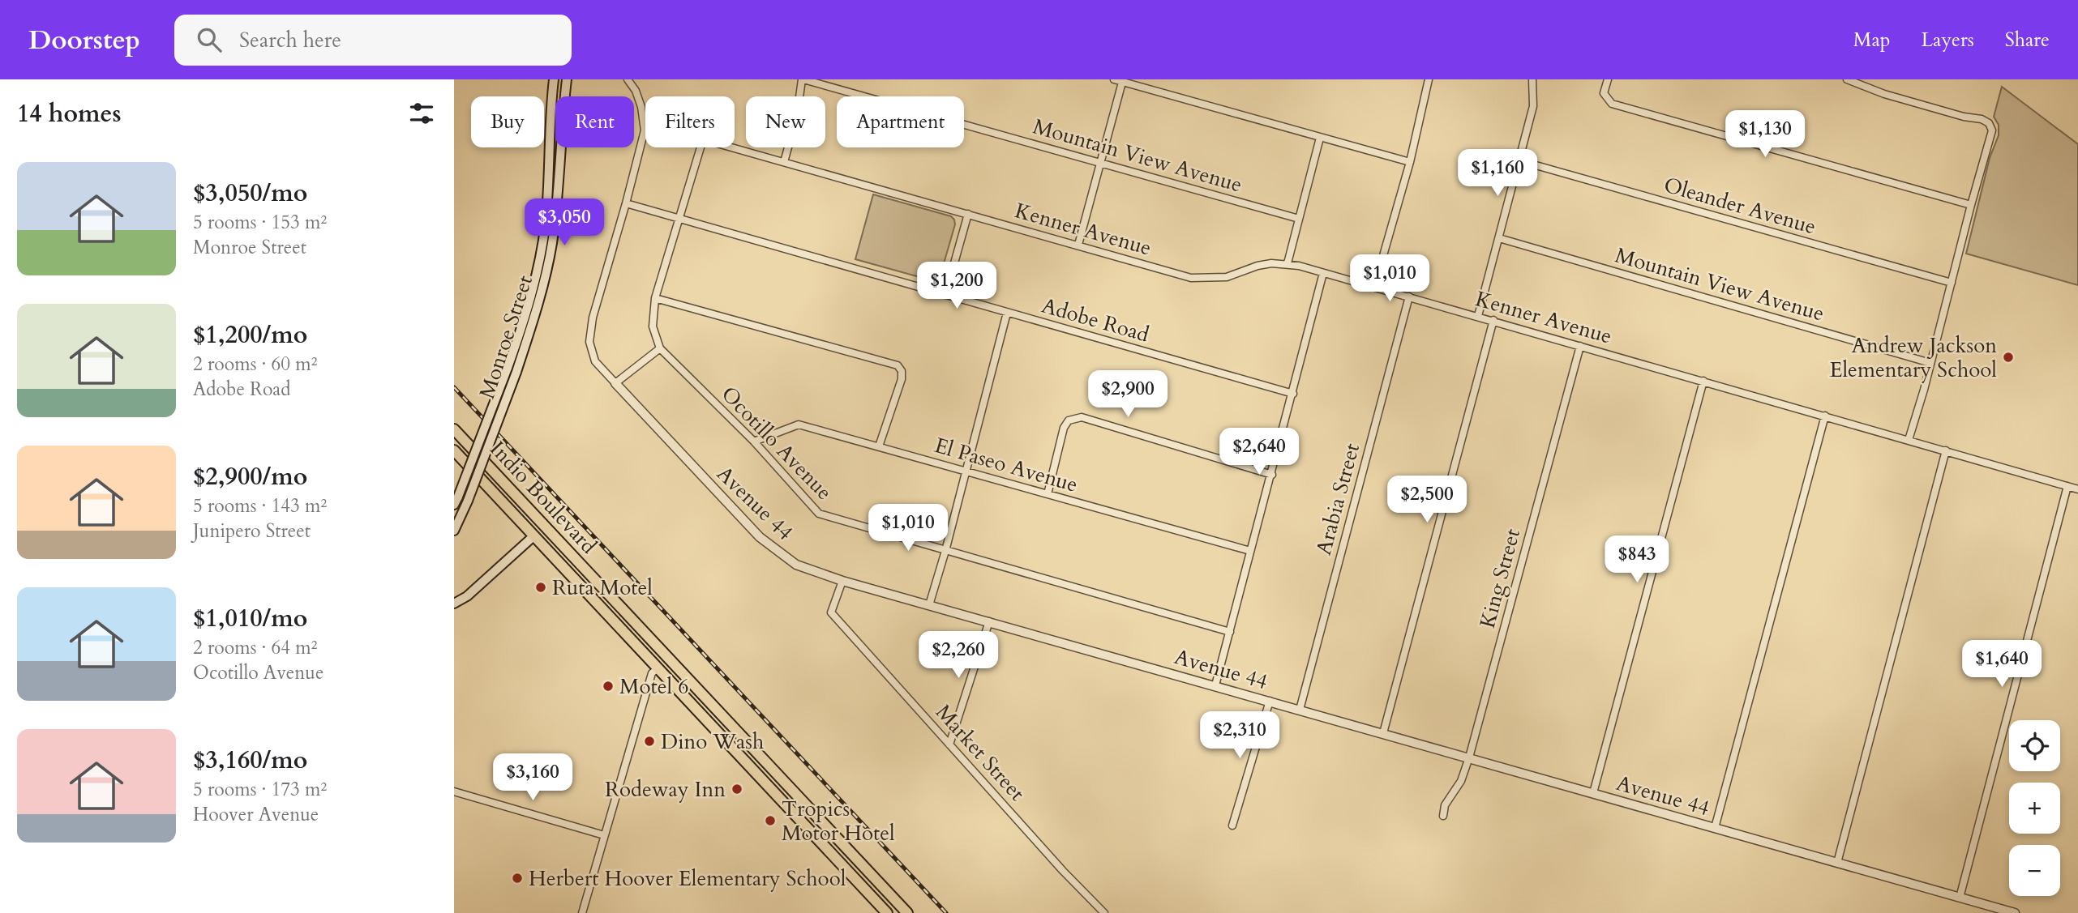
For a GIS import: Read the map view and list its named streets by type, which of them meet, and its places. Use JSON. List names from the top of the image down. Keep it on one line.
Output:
{"streets":{"main road":["Monroe Street","Indio Boulevard"],"street":["Mountain View Avenue","Oleander Avenue","Kenner Avenue","Adobe Road","Ocotillo Avenue","El Paseo Avenue","Arabia Street","Avenue 44","King Street","Market Street"]},"crossings":[["Kenner Avenue","Adobe Road"],["Kenner Avenue","Arabia Street"],["Kenner Avenue","King Street"],["Ocotillo Avenue","El Paseo Avenue"],["Arabia Street","Avenue 44"],["Avenue 44","King Street"],["Avenue 44","Market Street"]],"places":["Andrew Jackson Elementary School","Ruta Motel","Motel 6","Dino Wash","Rodeway Inn","Tropics Motor Hotel","Herbert Hoover Elementary School"],"page":{"header":"Doorstep","search":"Search here","nav":["Map","Layers","Share"],"heading":"14 homes","chip":["Buy","Rent","Filters","New","Apartment"],"price":["$1,130","$1,160","$3,050","$1,010","$1,200","$2,900","$2,640","$2,500","$1,010","$843","$2,260","$1,640","$2,310","$3,160"],"list":[{"name":"$3,050/mo","note":"5 rooms · 153 m² · Monroe Street"},{"name":"$1,200/mo","note":"2 rooms · 60 m² · Adobe Road"},{"name":"$2,900/mo","note":"5 rooms · 143 m² · Junipero Street"},{"name":"$1,010/mo","note":"2 rooms · 64 m² · Ocotillo Avenue"},{"name":"$3,160/mo","note":"5 rooms · 173 m² · Hoover Avenue"}],"map_buttons":["+","−"]}}
